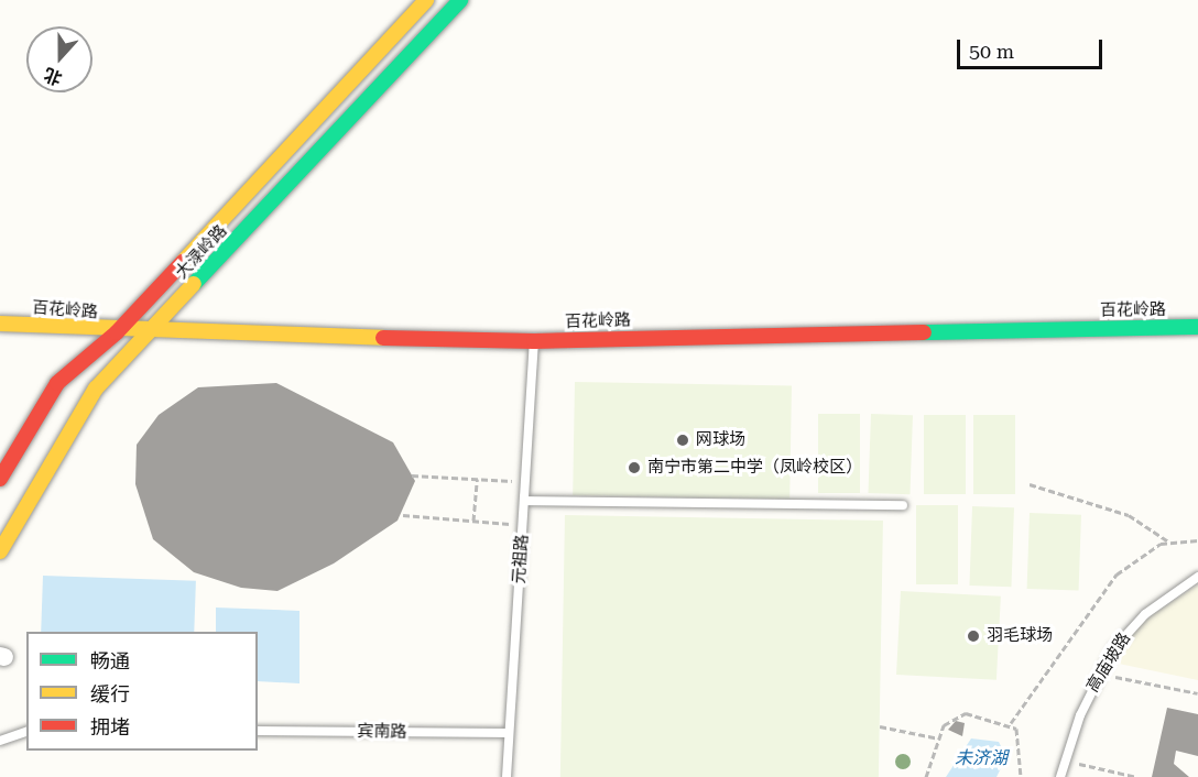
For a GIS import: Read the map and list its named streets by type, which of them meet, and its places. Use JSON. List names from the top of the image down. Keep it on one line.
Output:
{"streets":{"street":["大渌岭路","百花岭路"],"lane":["元祖路","高庙坡路","宾南路"]},"crossings":[["大渌岭路","百花岭路"],["百花岭路","元祖路"],["元祖路","宾南路"]],"water":["未济湖"],"places":["网球场","南宁市第二中学（凤岭校区）","羽毛球场"],"legend":["畅通","缓行","拥堵"],"scale_bar":"50 m","north":"bottom"}
